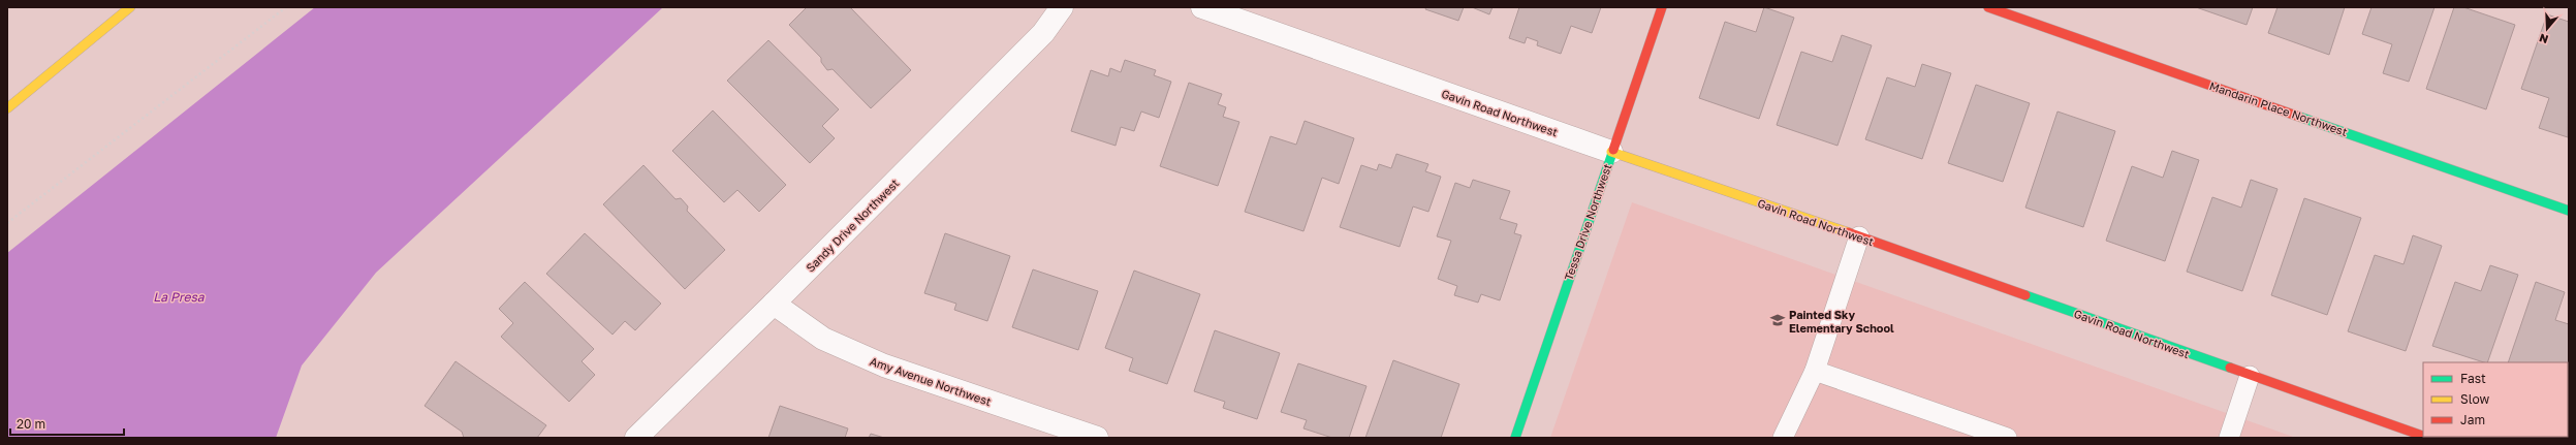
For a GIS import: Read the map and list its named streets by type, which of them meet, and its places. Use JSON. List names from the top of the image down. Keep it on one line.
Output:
{"streets":{"main road":["Mandarin Place Northwest","Gavin Road Northwest","Tessa Drive Northwest"],"street":["Sandy Drive Northwest","Amy Avenue Northwest"]},"crossings":[["Gavin Road Northwest","Tessa Drive Northwest"],["Sandy Drive Northwest","Amy Avenue Northwest"]],"water":["La Presa"],"places":{"school or university":["Painted Sky Elementary School"]},"legend":["Fast","Slow","Jam"],"scale_bar":"20 m","north":"bottom"}
